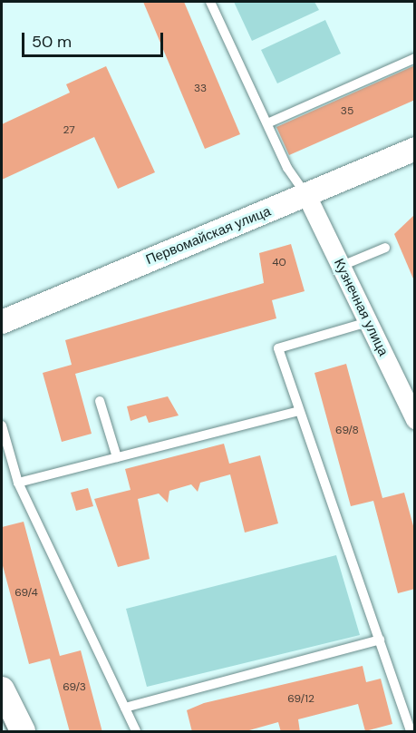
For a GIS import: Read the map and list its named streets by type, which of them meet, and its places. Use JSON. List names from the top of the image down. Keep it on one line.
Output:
{"streets":{"street":["Первомайская улица","Кузнечная улица"]},"crossings":[["Первомайская улица","Кузнечная улица"]],"house_numbers":["33","35","27","40","69/8","69/4","69/3","69/12"],"scale_bar":"50 m"}
